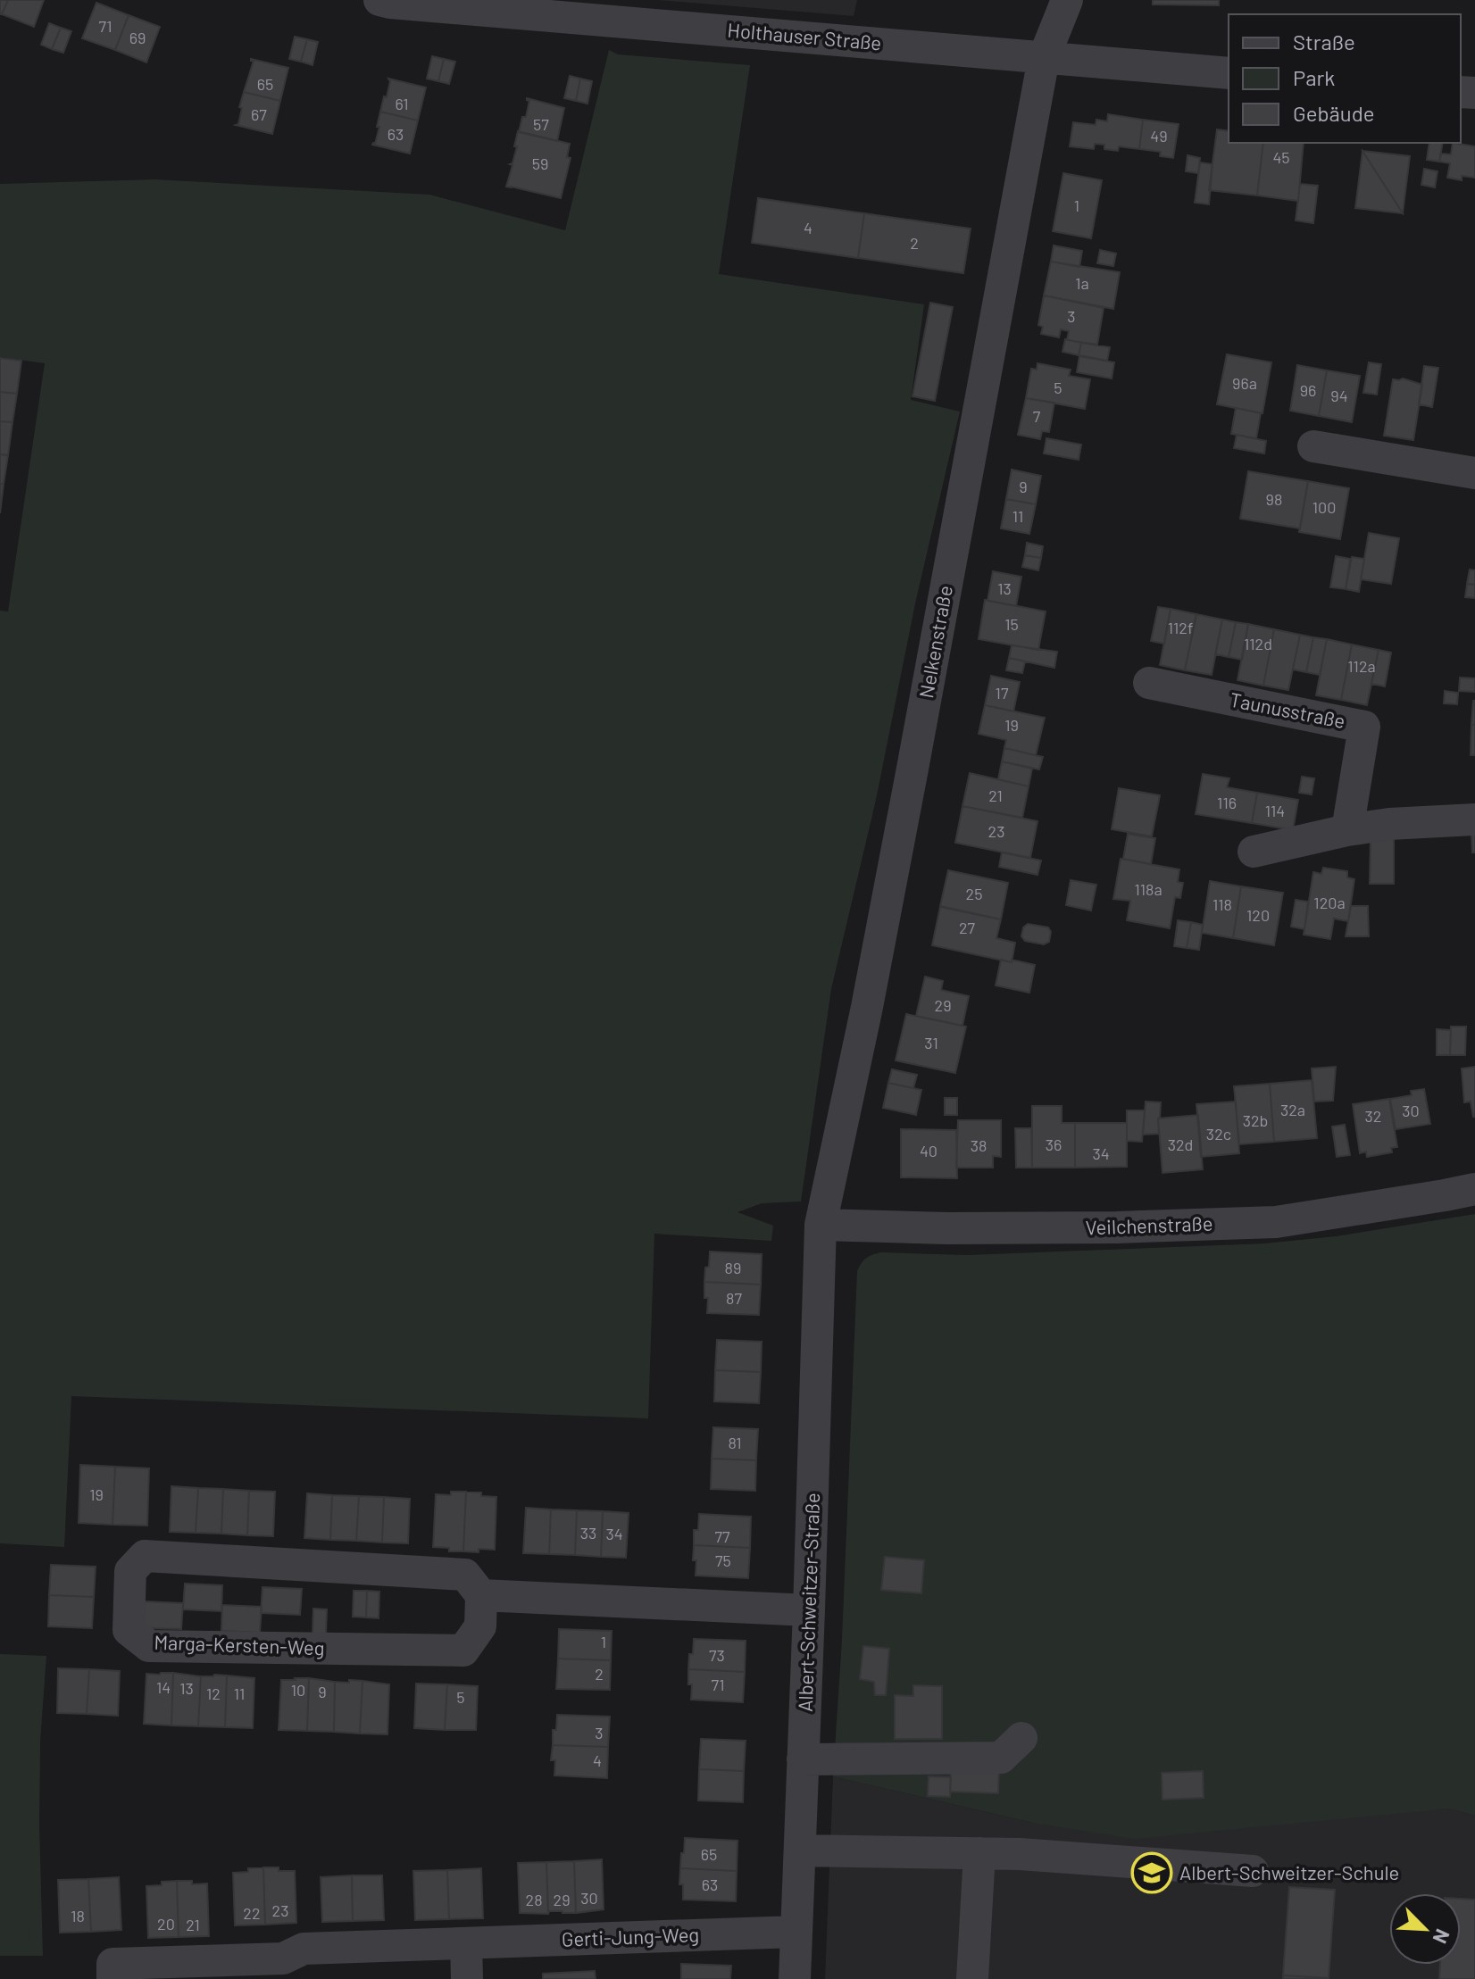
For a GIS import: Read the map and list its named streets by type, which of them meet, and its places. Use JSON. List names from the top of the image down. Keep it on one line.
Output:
{"streets":{"street":["Holthauser Straße","Nelkenstraße","Taunusstraße","Veilchenstraße","Albert-Schweitzer-Straße","Marga-Kersten-Weg","Gerti-Jung-Weg"]},"crossings":[["Holthauser Straße","Nelkenstraße"],["Nelkenstraße","Veilchenstraße"],["Nelkenstraße","Albert-Schweitzer-Straße"],["Veilchenstraße","Albert-Schweitzer-Straße"],["Albert-Schweitzer-Straße","Gerti-Jung-Weg"]],"places":{"school or university":["Albert-Schweitzer-Schule"]},"house_numbers":["71","69","65","61","67","57","63","49","45","59","1","4","2","1a","3","96a","5","96","94","7","9","98","100","11","13","15","112f","112d","112a","17","19","21","116","114","23","118a","25","120a","118","120","27","29","31","32a","30","32","32b","32c","36","32d","38","40","34","89","87","81","19","33","34","77","75","1","73","2","71","14","13","10","9","12","11","5","3","4","65","63","30","28","29","23","22","18","20","21"],"legend":["Straße","Park","Gebäude"],"north":"bottom right"}
